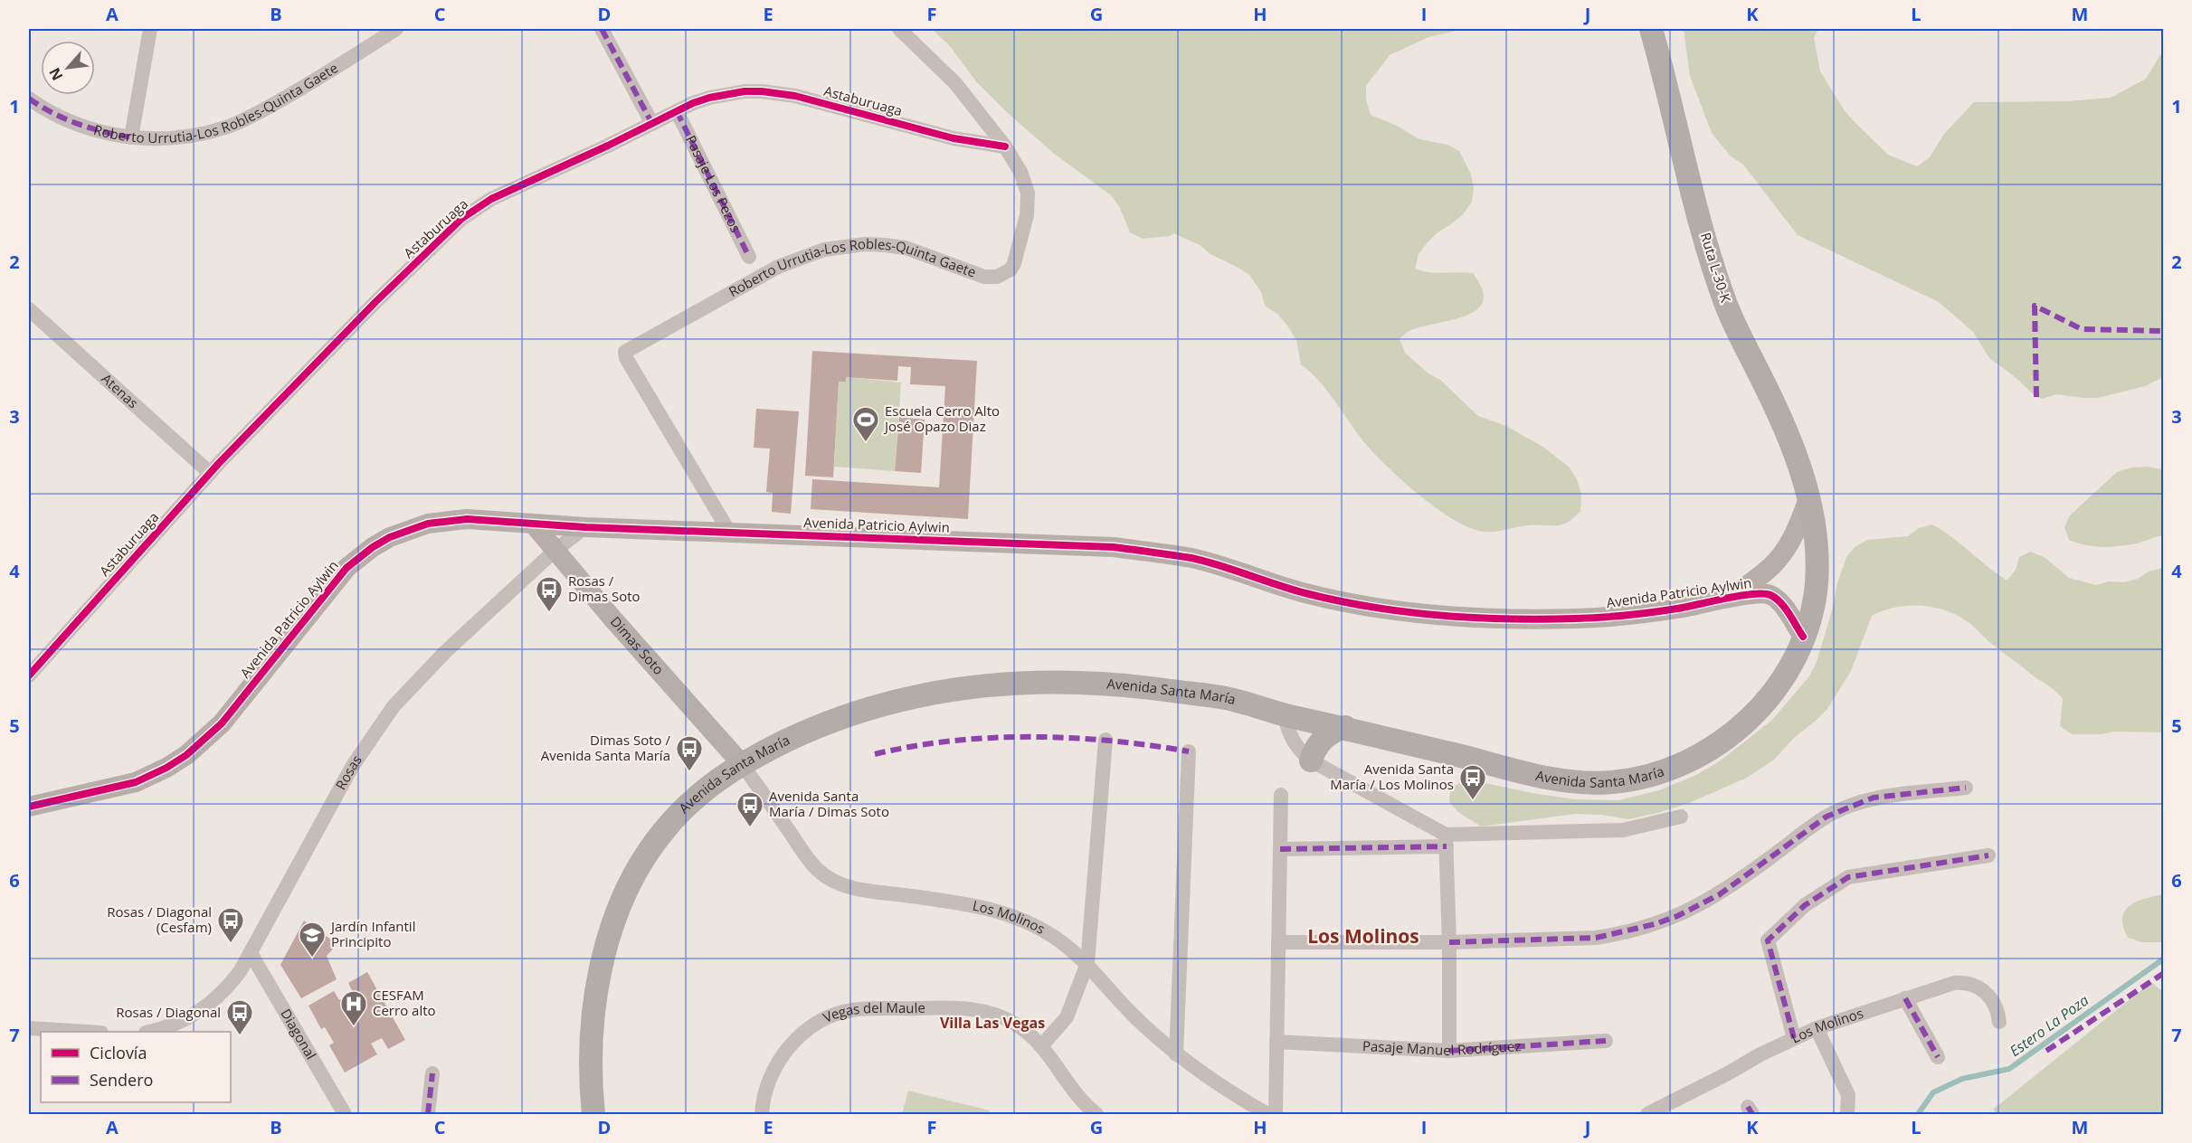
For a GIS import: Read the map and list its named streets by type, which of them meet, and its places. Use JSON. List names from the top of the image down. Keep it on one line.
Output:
{"streets":{"main road":["Ruta L-30-K","Avenida Santa María"],"street":["Roberto Urrutia-Los Robles-Quinta Gaete","Astaburuaga","Pasaje Los Pezos","Atenas","Avenida Patricio Aylwin","Dimas Soto","Rosas","Los Molinos","Vegas del Maule","Diagonal","Pasaje Manuel Rodríguez"]},"crossings":[["Roberto Urrutia-Los Robles-Quinta Gaete","Astaburuaga"],["Roberto Urrutia-Los Robles-Quinta Gaete","Avenida Patricio Aylwin"],["Astaburuaga","Pasaje Los Pezos"],["Astaburuaga","Atenas"],["Ruta L-30-K","Avenida Patricio Aylwin"],["Ruta L-30-K","Avenida Santa María"],["Avenida Patricio Aylwin","Dimas Soto"],["Avenida Patricio Aylwin","Avenida Santa María"],["Avenida Patricio Aylwin","Rosas"],["Dimas Soto","Avenida Santa María"],["Dimas Soto","Rosas"],["Dimas Soto","Los Molinos"],["Avenida Santa María","Los Molinos"],["Rosas","Diagonal"]],"districts":["Los Molinos","Villa Las Vegas"],"water":["Estero La Poza"],"places":{"sports":["Escuela Cerro Alto José Opazo Diaz"],"bus stop":["Rosas / Dimas Soto","Dimas Soto / Avenida Santa María","Avenida Santa María / Los Molinos","Avenida Santa María / Dimas Soto","Rosas / Diagonal (Cesfam)","Rosas / Diagonal"],"school or university":["Jardín Infantil Principito"],"hospital":["CESFAM Cerro alto"]},"legend":["Ciclovía","Sendero"],"north":"bottom left","grid":{"columns":["A","B","C","D","E","F","G","H","I","J","K","L","M"],"rows":["1","2","3","4","5","6","7"]}}
